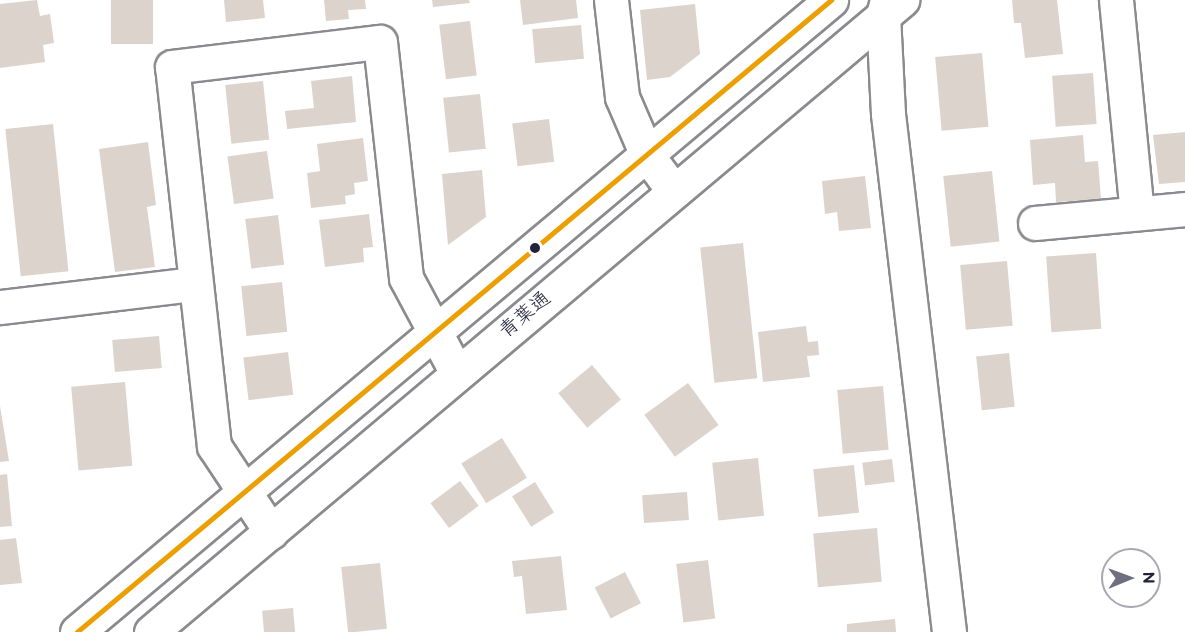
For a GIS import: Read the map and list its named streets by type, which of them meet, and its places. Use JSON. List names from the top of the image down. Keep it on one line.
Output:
{"streets":{"street":["青葉通"]},"north":"right"}
